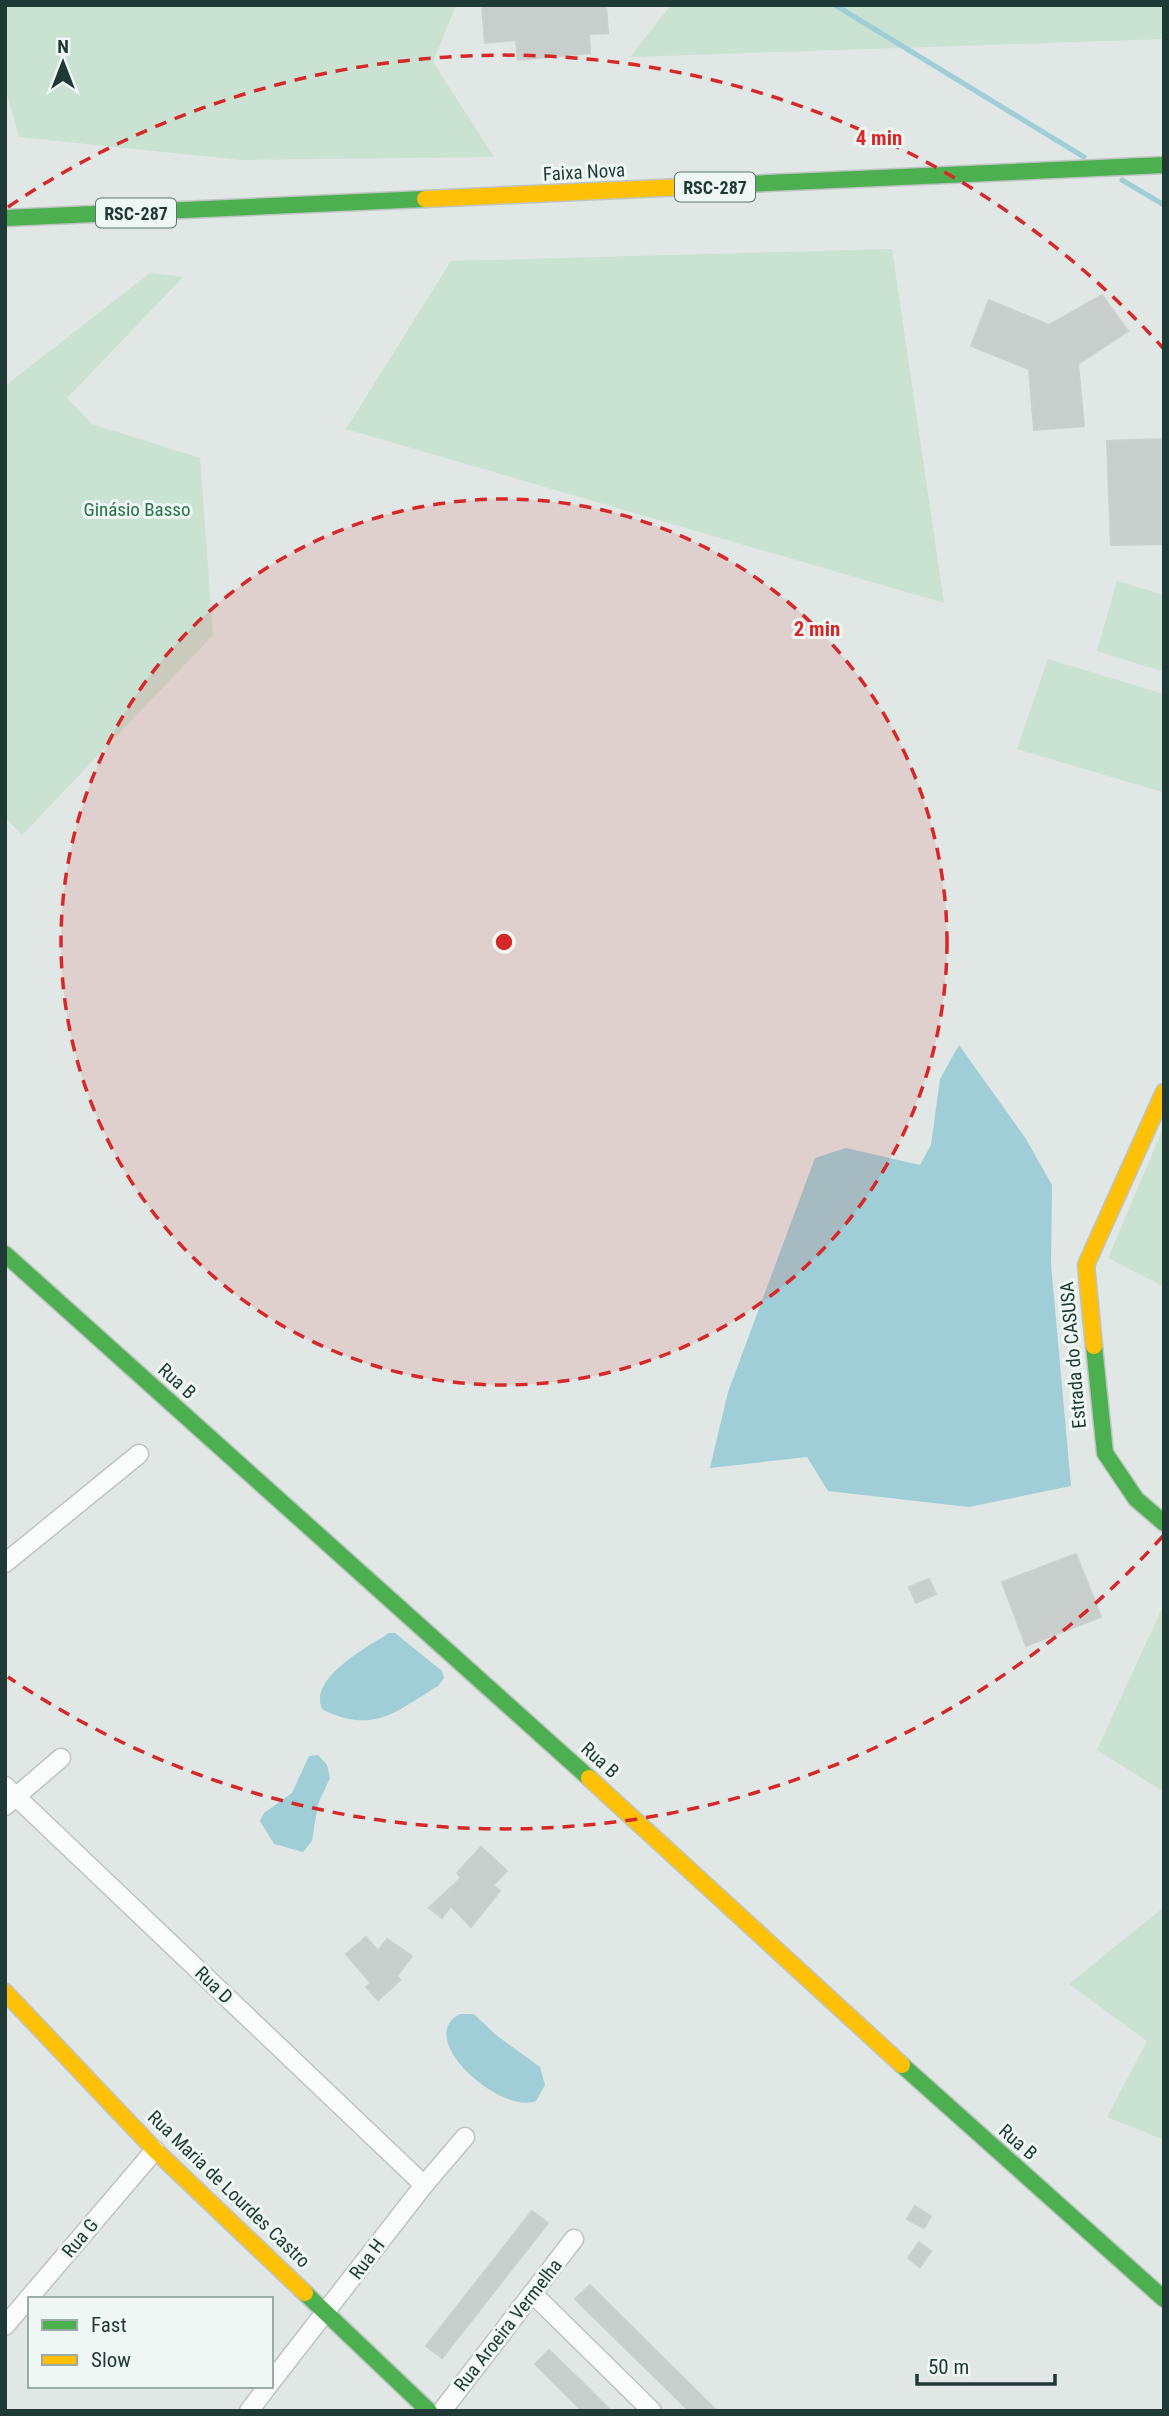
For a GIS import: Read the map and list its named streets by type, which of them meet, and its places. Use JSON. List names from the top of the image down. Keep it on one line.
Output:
{"streets":{"main road":["Faixa Nova","RSC-287","Estrada do CASUSA","Rua B","Rua Maria de Lourdes Castro"],"street":["Rua D","Rua G","Rua H","Rua Aroeira Vermelha"]},"crossings":[["Rua D","Rua H"],["Rua Maria de Lourdes Castro","Rua G"],["Rua Maria de Lourdes Castro","Rua H"]],"parks":["Ginásio Basso"],"legend":["Fast","Slow"],"scale_bar":"50 m","north":"top","rings":["4 min","2 min"]}
